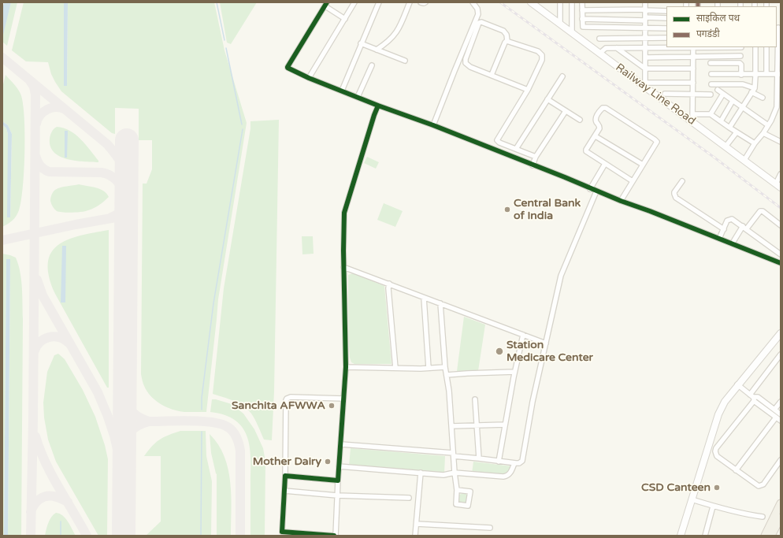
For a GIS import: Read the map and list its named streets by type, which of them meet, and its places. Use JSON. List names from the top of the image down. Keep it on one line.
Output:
{"streets":{"street":["Railway Line Road"]},"places":["Central Bank of India","Station Medicare Center","Sanchita AFWWA","Mother Dairy","CSD Canteen"],"legend":["साइकिल पथ","पगडंडी"]}
